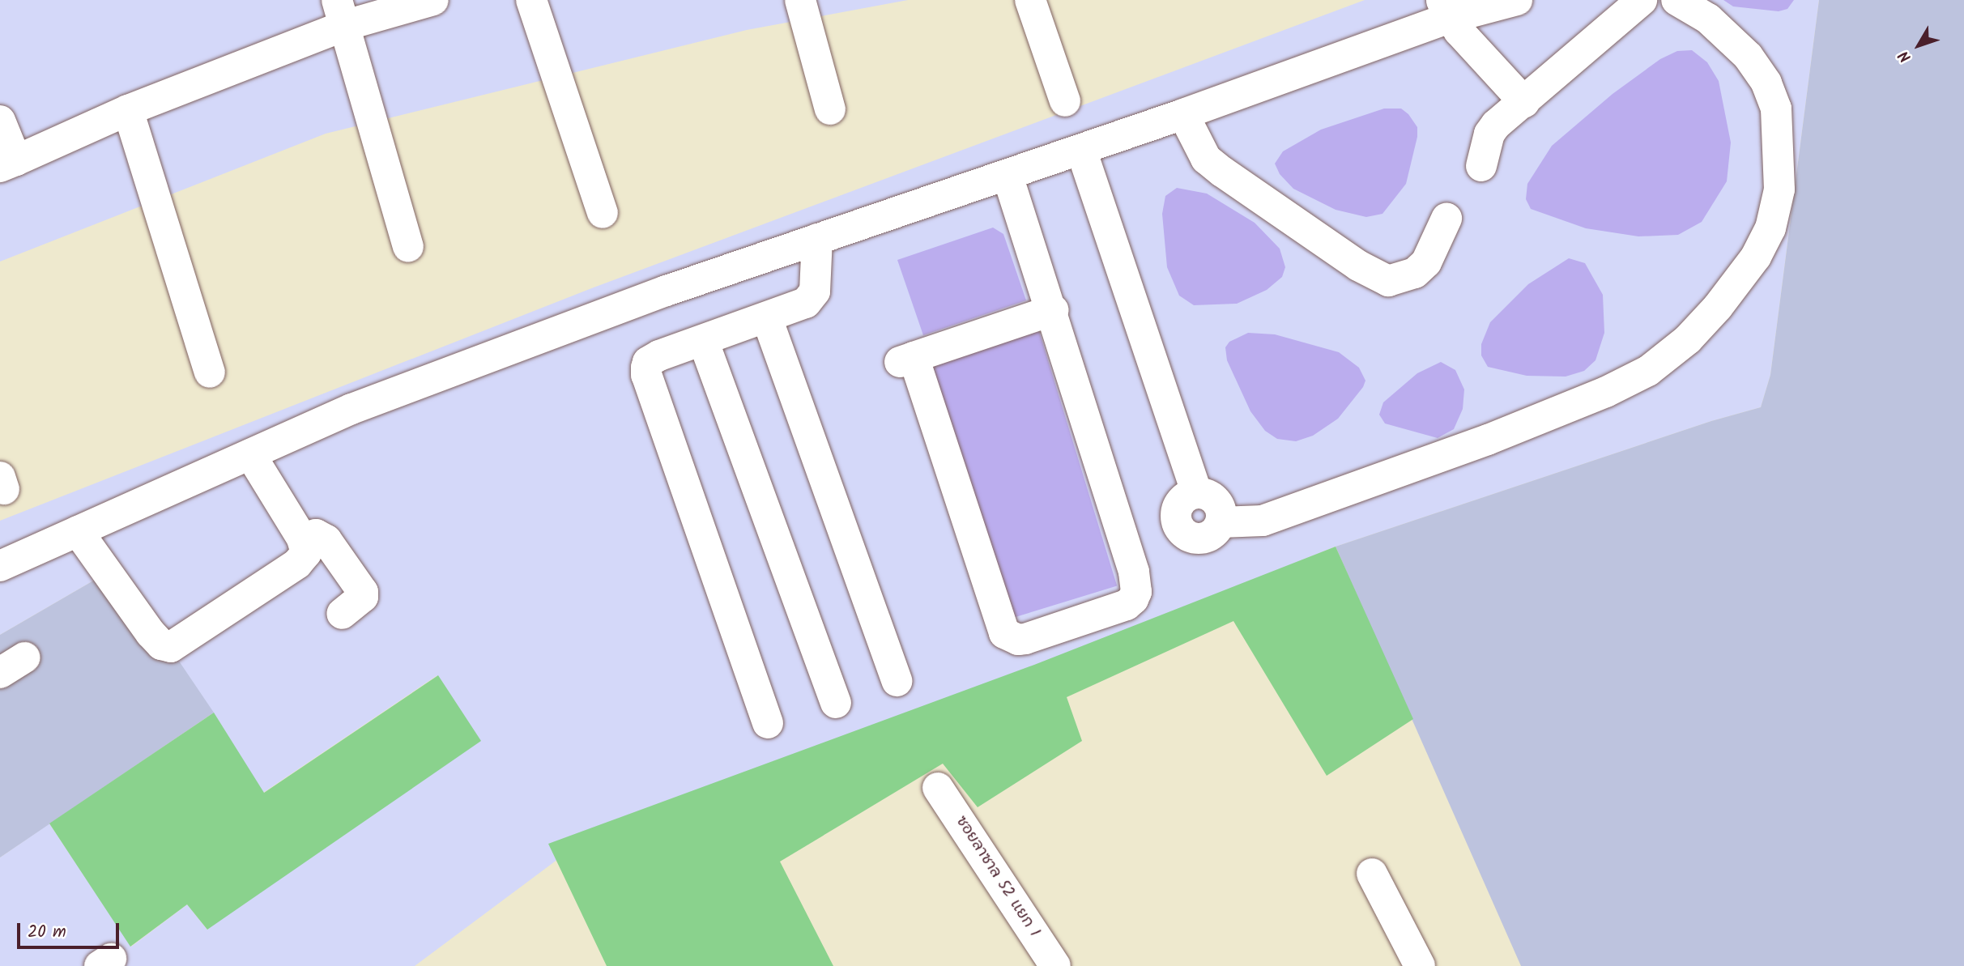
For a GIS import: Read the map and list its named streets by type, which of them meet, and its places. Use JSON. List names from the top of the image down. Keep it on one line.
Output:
{"streets":{"street":["ซอยลาซาล 52 แยก 1"]},"scale_bar":"20 m","north":"bottom left"}
